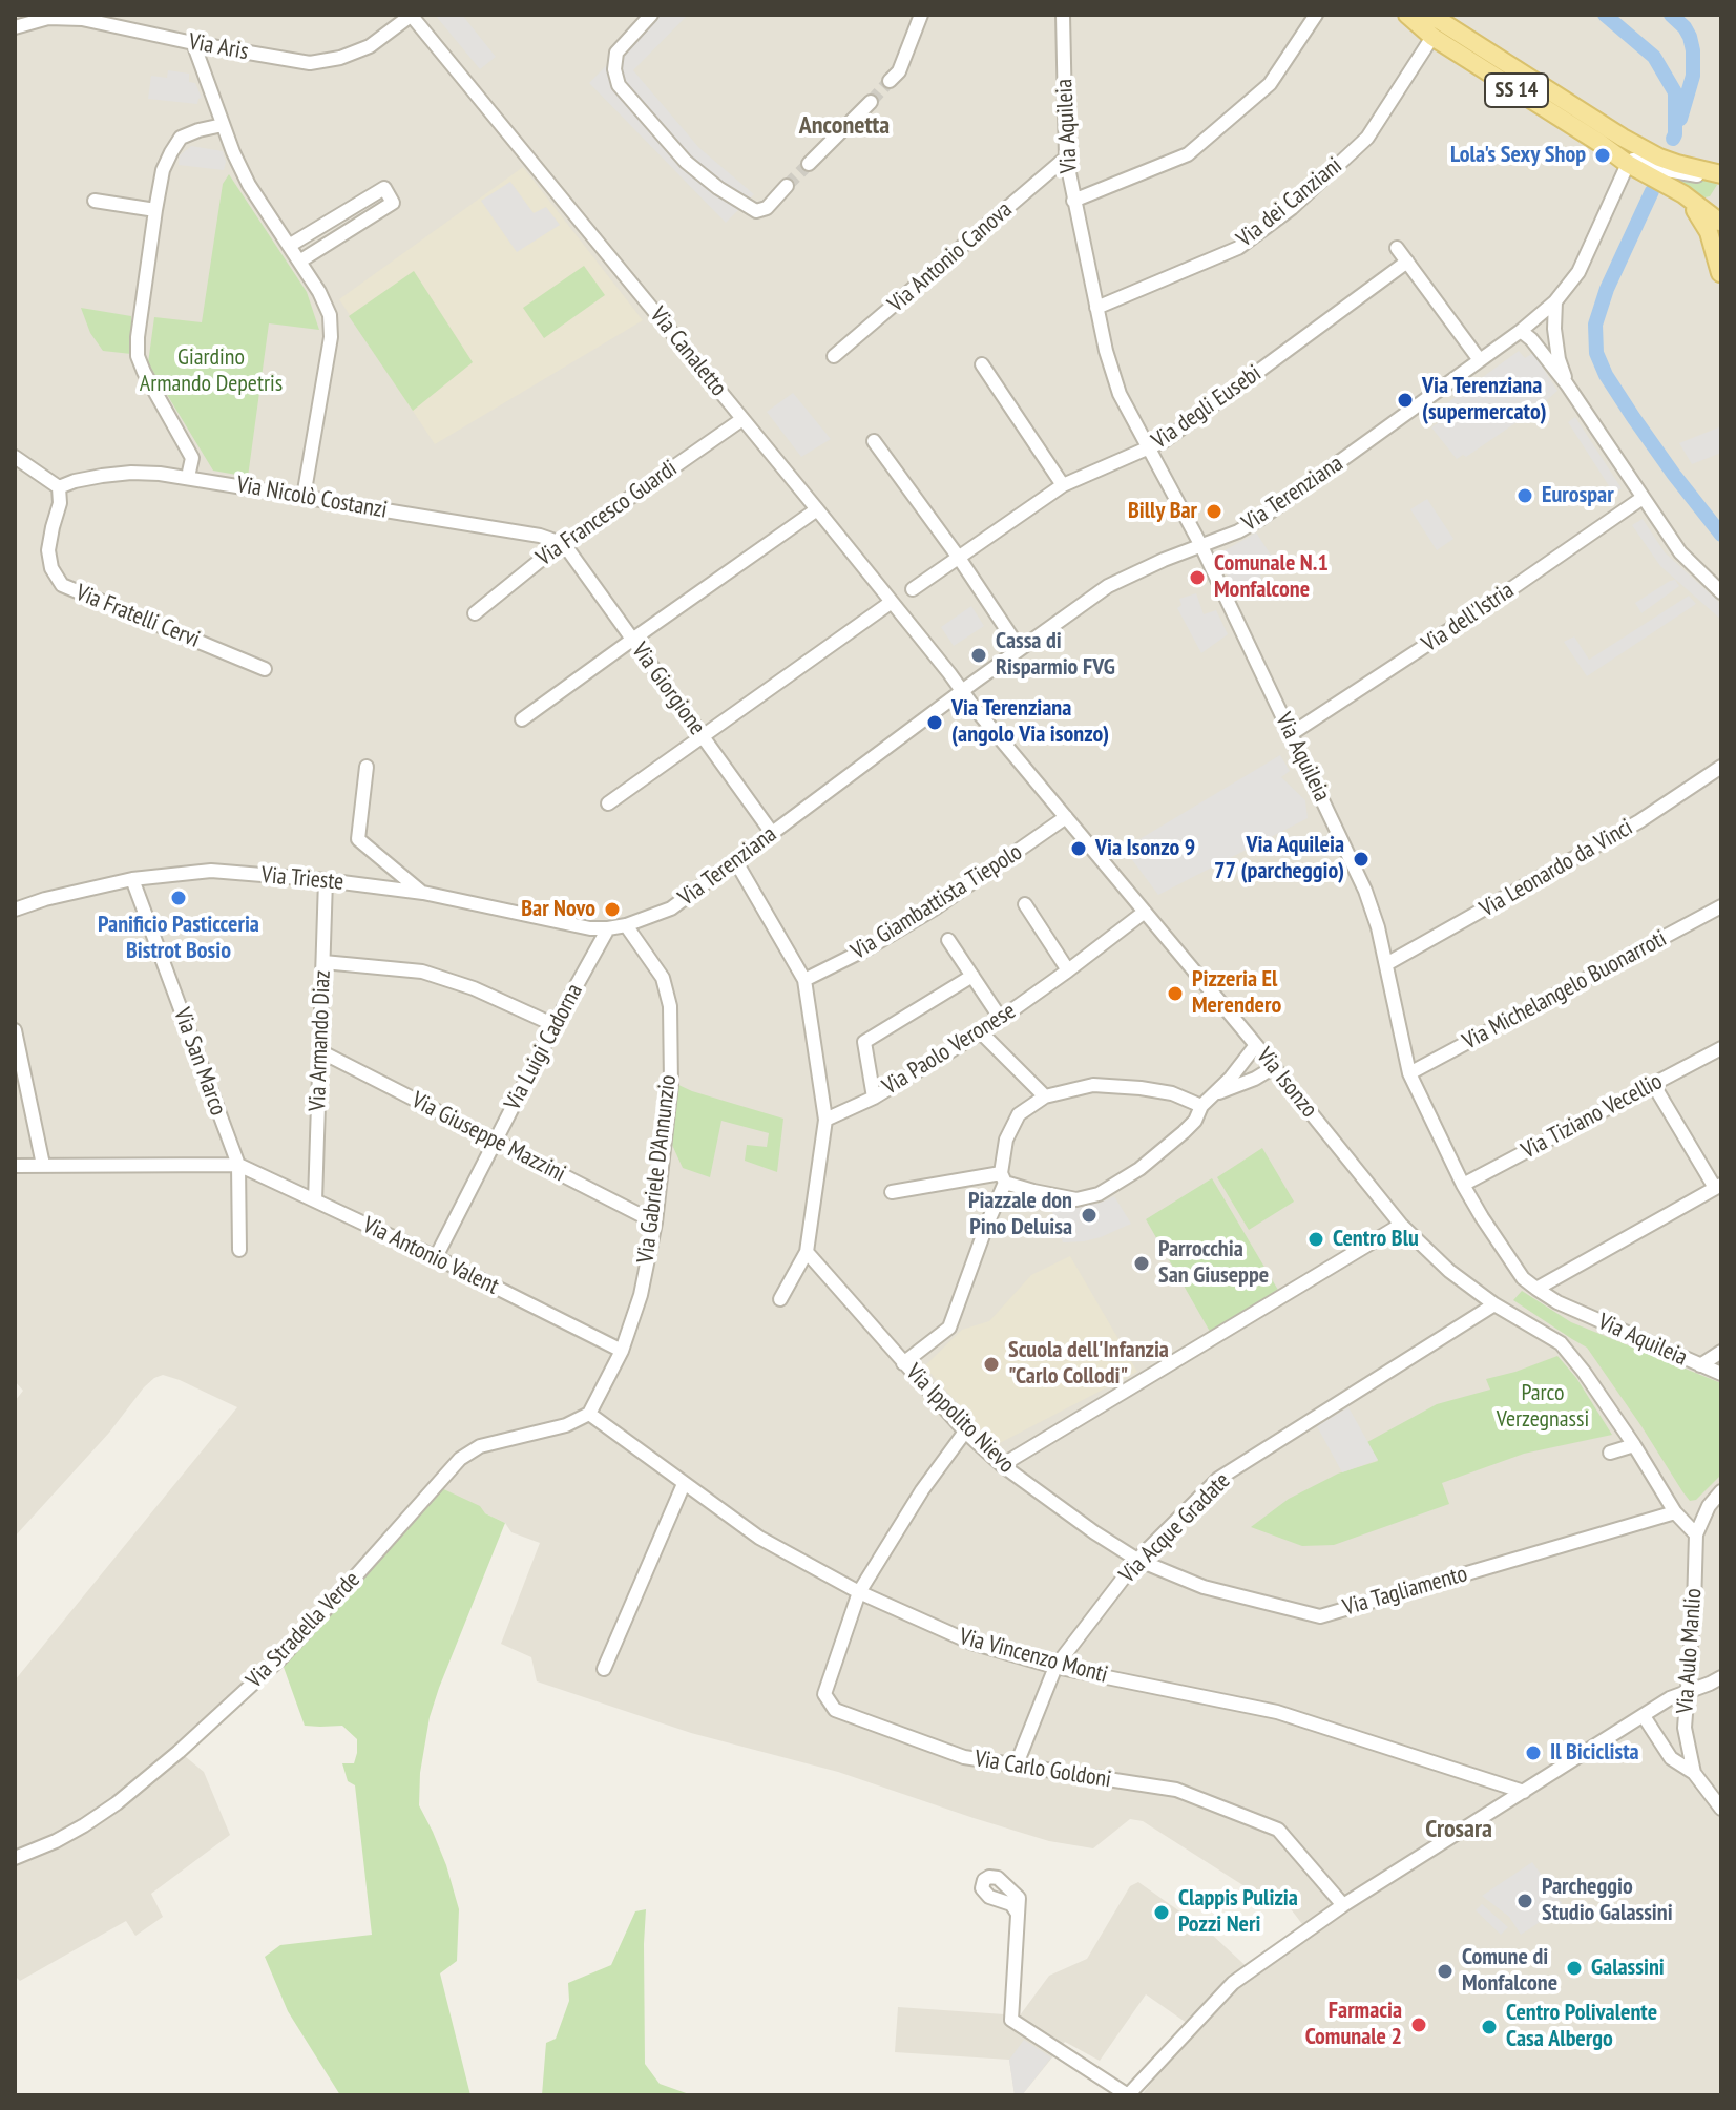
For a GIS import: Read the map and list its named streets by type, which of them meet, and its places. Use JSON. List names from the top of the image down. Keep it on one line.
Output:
{"streets":{"main road":["SS 14"],"street":["Via Aris","Via Aquileia","Via dei Canziani","Via Antonio Canova","Via Canaletto","Via degli Eusebi","Via Terenziana","Via Nicolò Costanzi","Via Francesco Guardi","Via Fratelli Cervi","Via dell'Istria","Via Giorgione","Via Leonardo da Vinci","Via Trieste","Via Giambattista Tiepolo","Via Michelangelo Buonarroti","Via Armando Diaz","Via Luigi Cadorna","Via Paolo Veronese","Via San Marco","Via Isonzo","Via Tiziano Vecellio","Via Giuseppe Mazzini","Via Gabriele D'Annunzio","Via Antonio Valent","Via Ippolito Nievo","Via Acque Gradate","Via Tagliamento","Via Stradella Verde","Via Aulo Manlio","Via Vincenzo Monti","Via Carlo Goldoni"]},"crossings":[["Via Aris","Via Canaletto"],["SS 14","Via dei Canziani"],["SS 14","Via Terenziana"],["Via Aquileia","Via dei Canziani"],["Via Aquileia","Via Antonio Canova"],["Via Aquileia","Via degli Eusebi"],["Via Aquileia","Via Terenziana"],["Via Aquileia","Via dell'Istria"],["Via Aquileia","Via Leonardo da Vinci"],["Via Aquileia","Via Michelangelo Buonarroti"],["Via Aquileia","Via Tiziano Vecellio"],["Via Canaletto","Via Terenziana"],["Via Canaletto","Via Francesco Guardi"],["Via Canaletto","Via Isonzo"],["Via Terenziana","Via Giorgione"],["Via Terenziana","Via Trieste"],["Via Terenziana","Via Luigi Cadorna"],["Via Terenziana","Via Isonzo"],["Via Terenziana","Via Gabriele D'Annunzio"],["Via Nicolò Costanzi","Via Francesco Guardi"],["Via Nicolò Costanzi","Via Fratelli Cervi"],["Via Nicolò Costanzi","Via Giorgione"],["Via Francesco Guardi","Via Giorgione"],["Via Trieste","Via Armando Diaz"],["Via Trieste","Via San Marco"],["Via Giambattista Tiepolo","Via Isonzo"],["Via Armando Diaz","Via Giuseppe Mazzini"],["Via Armando Diaz","Via Antonio Valent"],["Via Luigi Cadorna","Via Giuseppe Mazzini"],["Via Luigi Cadorna","Via Antonio Valent"],["Via Paolo Veronese","Via Isonzo"],["Via San Marco","Via Antonio Valent"],["Via Isonzo","Via Acque Gradate"],["Via Isonzo","Via Tagliamento"],["Via Isonzo","Via Aulo Manlio"],["Via Giuseppe Mazzini","Via Gabriele D'Annunzio"],["Via Gabriele D'Annunzio","Via Antonio Valent"],["Via Gabriele D'Annunzio","Via Stradella Verde"],["Via Gabriele D'Annunzio","Via Vincenzo Monti"],["Via Ippolito Nievo","Via Acque Gradate"],["Via Ippolito Nievo","Via Tagliamento"],["Via Acque Gradate","Via Tagliamento"],["Via Acque Gradate","Via Vincenzo Monti"],["Via Acque Gradate","Via Carlo Goldoni"],["Via Stradella Verde","Via Vincenzo Monti"],["Via Vincenzo Monti","Via Carlo Goldoni"]],"districts":["Anconetta","Crosara"],"parks":["Giardino Armando Depetris","Parco Verzegnassi"],"places":["Lola's Sexy Shop","Via Terenziana (supermercato)","Eurospar","Billy Bar","Comunale N.1 Monfalcone","Cassa di Risparmio FVG","Via Terenziana (angolo Via isonzo)","Via Isonzo 9","Via Aquileia 77 (parcheggio)","Panificio Pasticceria Bistrot Bosio","Bar Novo","Pizzeria El Merendero","Piazzale don Pino Deluisa","Centro Blu","Parrocchia San Giuseppe","Scuola dell'Infanzia \"Carlo Collodi\"","Il Biciclista","Parcheggio Studio Galassini","Clappis Pulizia Pozzi Neri","Galassini","Comune di Monfalcone","Farmacia Comunale 2","Centro Polivalente Casa Albergo"]}
